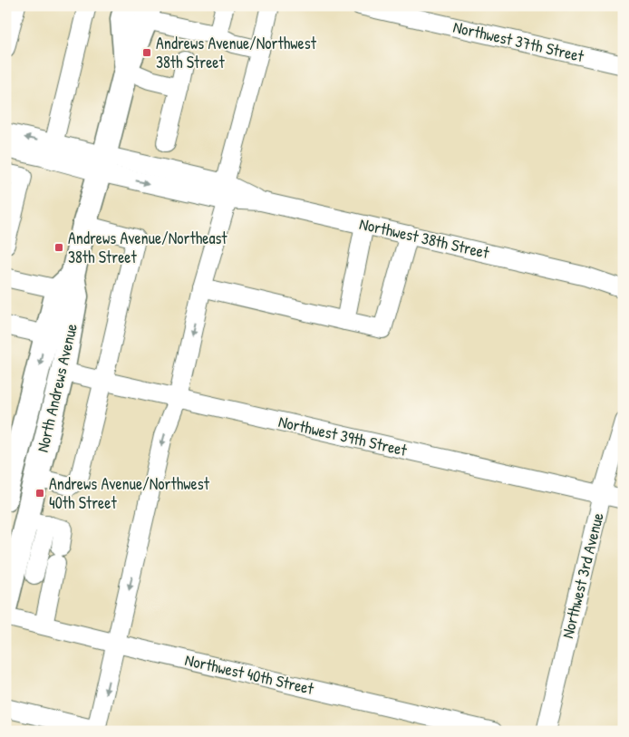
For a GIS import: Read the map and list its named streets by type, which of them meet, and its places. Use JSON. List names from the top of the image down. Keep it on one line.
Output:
{"streets":{"main road":["North Andrews Avenue"],"street":["Northwest 37th Street","Northwest 38th Street","Northwest 39th Street","Northwest 3rd Avenue","Northwest 40th Street"]},"crossings":[["Northwest 38th Street","North Andrews Avenue"],["North Andrews Avenue","Northwest 39th Street"],["Northwest 39th Street","Northwest 3rd Avenue"]],"places":{"transit":["Andrews Avenue/Northwest 38th Street","Andrews Avenue/Northeast 38th Street","Andrews Avenue/Northwest 40th Street"]}}
